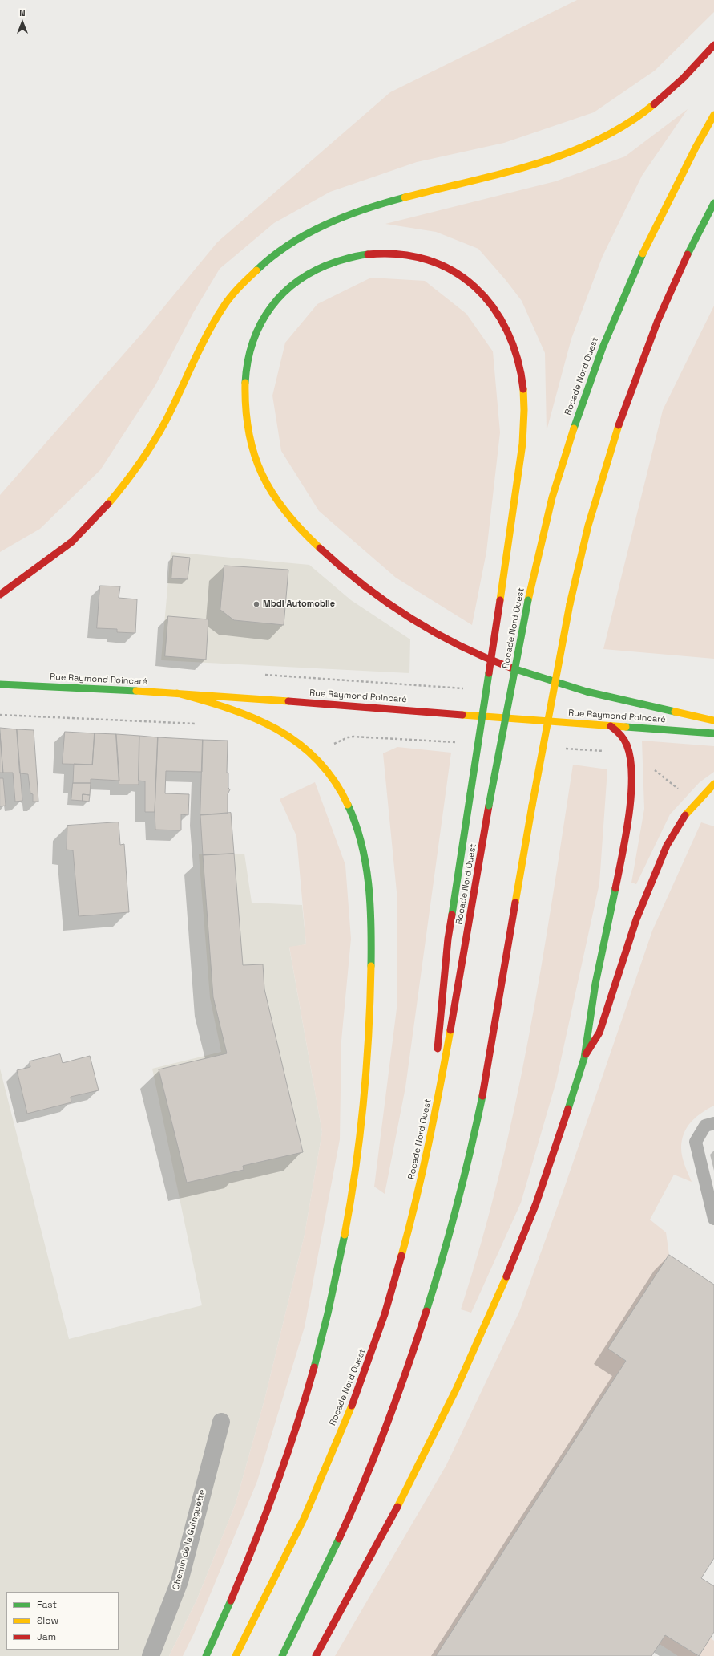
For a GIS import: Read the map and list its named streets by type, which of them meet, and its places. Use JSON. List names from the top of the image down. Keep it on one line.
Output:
{"streets":{"main road":["Rocade Nord Ouest","Rue Raymond Poincaré"],"street":["Chemin de la Guinguette"]},"places":["Mbdi Automobile"],"legend":["Fast","Slow","Jam"],"north":"top"}
